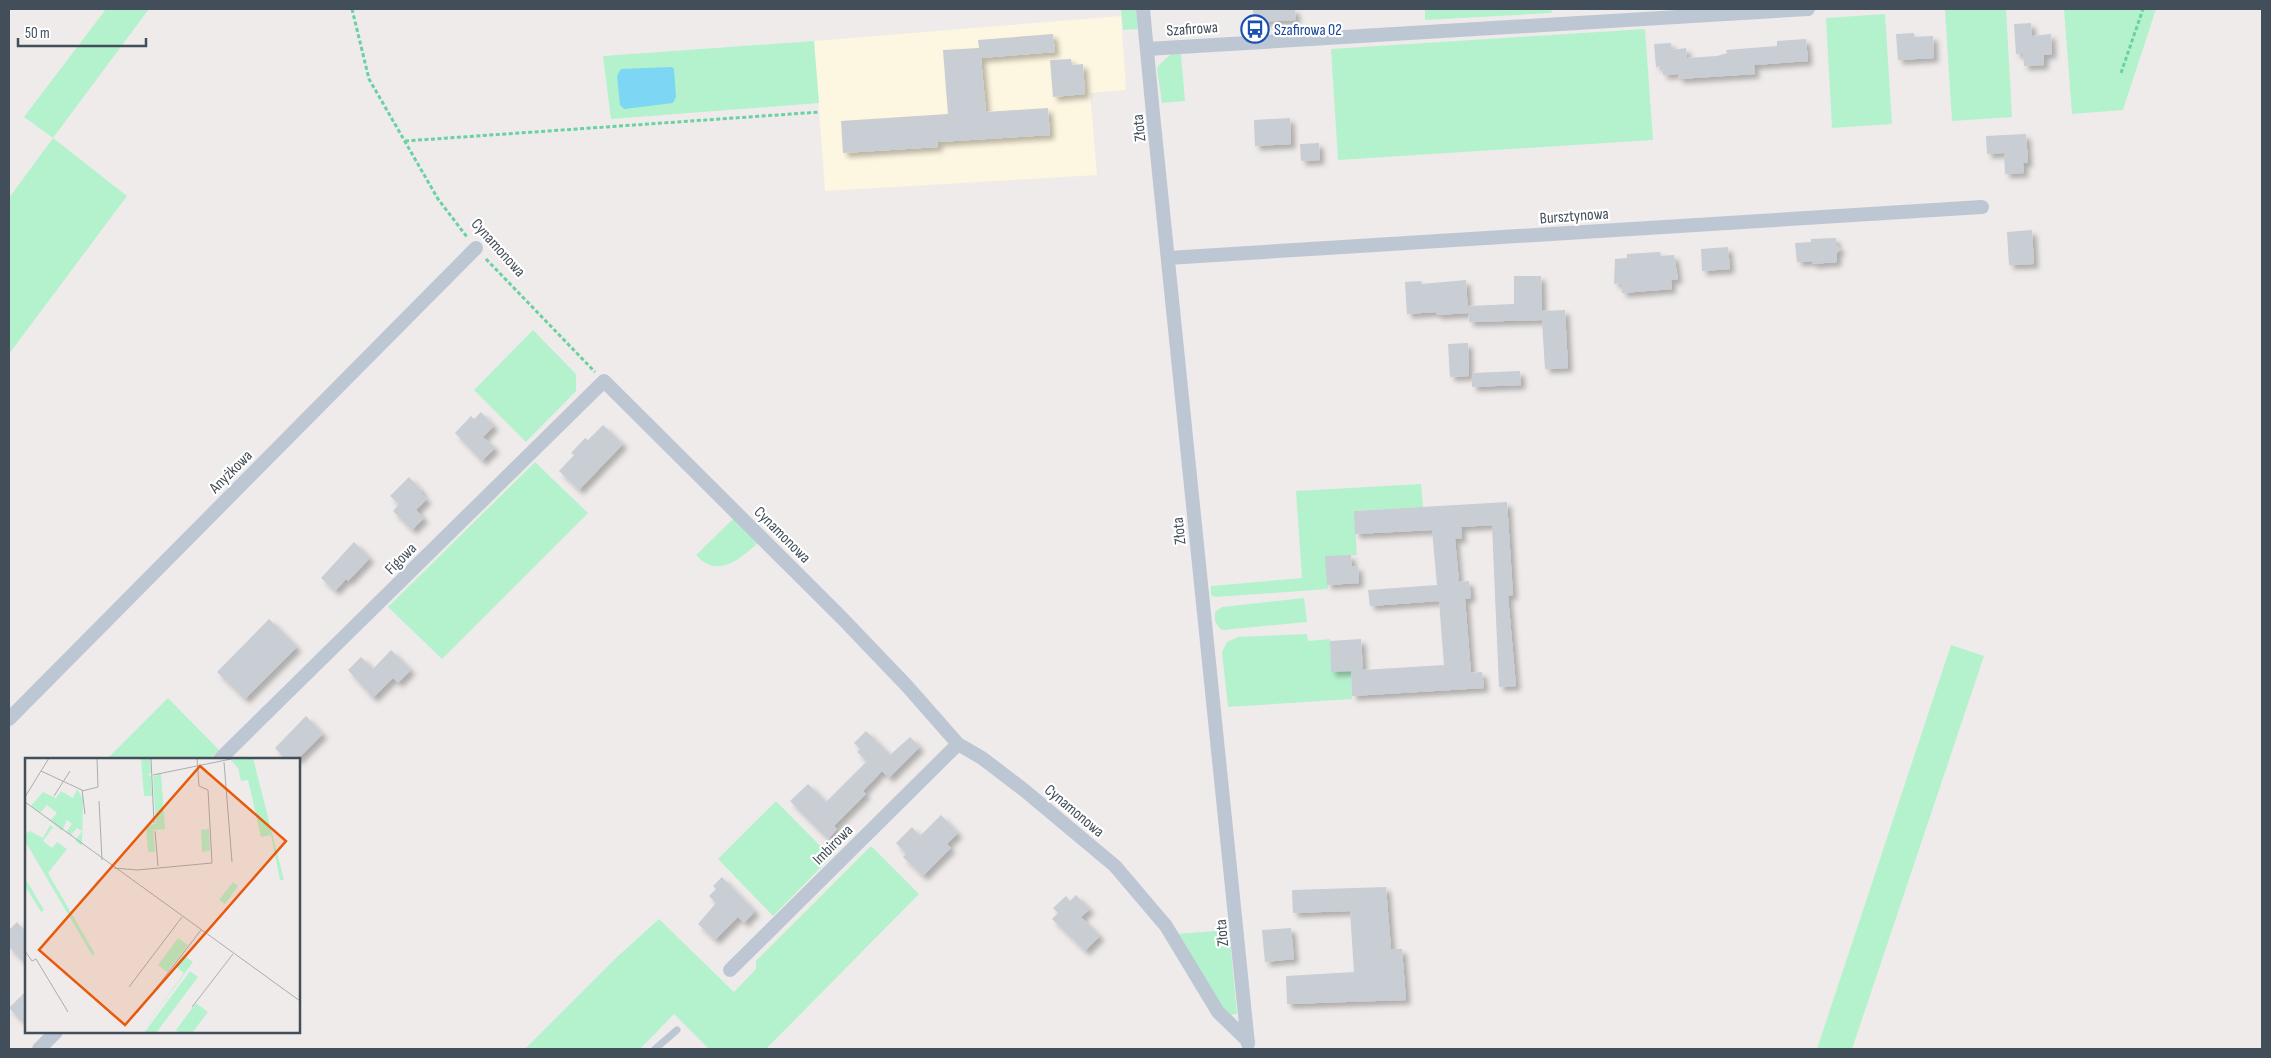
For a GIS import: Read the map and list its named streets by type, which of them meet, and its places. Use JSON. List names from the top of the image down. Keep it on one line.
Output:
{"streets":{"street":["Szafirowa","Złota","Bursztynowa","Cynamonowa","Anyżkowa","Figowa","Imbirowa"]},"crossings":[["Szafirowa","Złota"],["Złota","Bursztynowa"],["Złota","Cynamonowa"],["Cynamonowa","Anyżkowa"],["Cynamonowa","Figowa"],["Cynamonowa","Imbirowa"]],"places":{"bus stop":["Szafirowa 02"]},"scale_bar":"50 m"}
